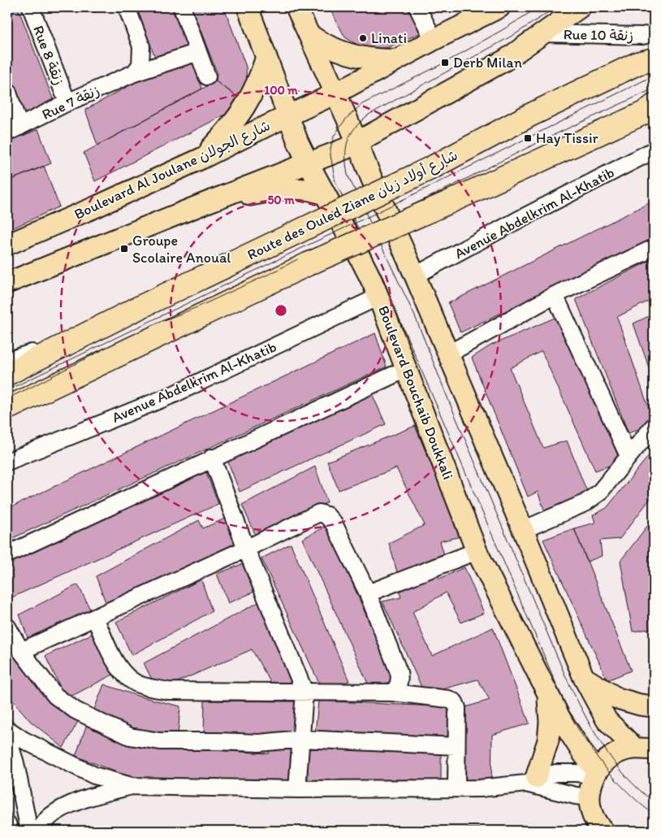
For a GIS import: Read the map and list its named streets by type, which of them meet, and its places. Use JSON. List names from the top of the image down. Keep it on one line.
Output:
{"streets":{"highway":["Route des Ouled Ziane شارع أولاد زيان"],"main road":["Boulevard Al Joulane شارع الجولان","Boulevard Bouchaib Doukkali"],"street":["Rue 10 زنقة","Rue 8 زنقة","Rue 7 زنقة","Avenue Abdelkrim Al-Khatib"]},"crossings":[["Rue 8 زنقة","Rue 7 زنقة"],["Boulevard Al Joulane شارع الجولان","Boulevard Bouchaib Doukkali"],["Avenue Abdelkrim Al-Khatib","Boulevard Bouchaib Doukkali"]],"places":{"other":["Linati"],"transit":["Derb Milan","Hay Tissir","Groupe Scolaire Anoual"]},"rings":["100 m","50 m"]}
